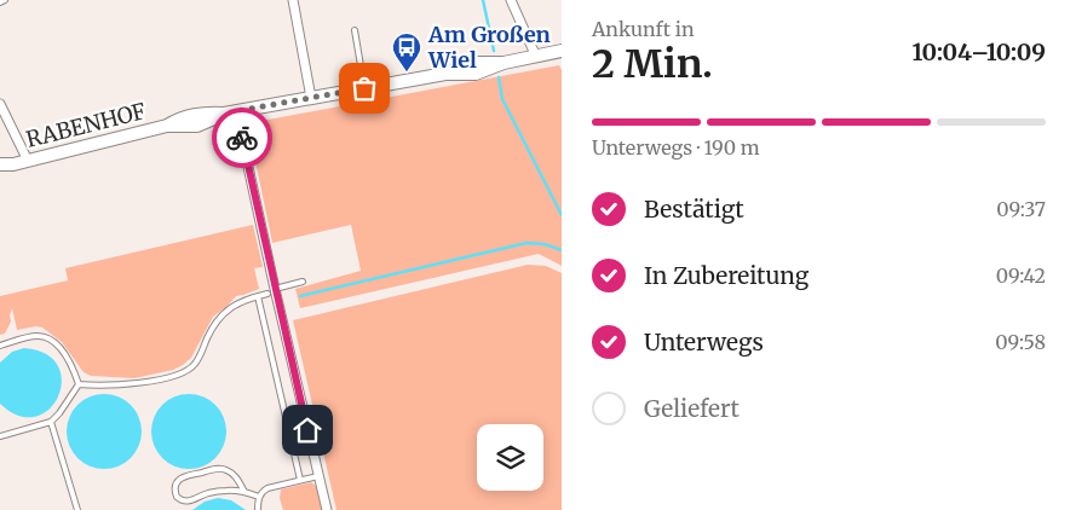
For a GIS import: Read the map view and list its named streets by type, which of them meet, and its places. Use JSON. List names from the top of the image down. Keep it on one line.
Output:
{"streets":{"street":["RABENHOF"]},"places":{"bus stop":["Am Großen Wiel"]},"page":{"heading":["2 Min.","Ankunft in","10:04–10:09"],"bar":"Unterwegs · 190 m","list":[["Bestätigt","09:37"],["In Zubereitung","09:42"],["Unterwegs","09:58"],"Geliefert"]}}
